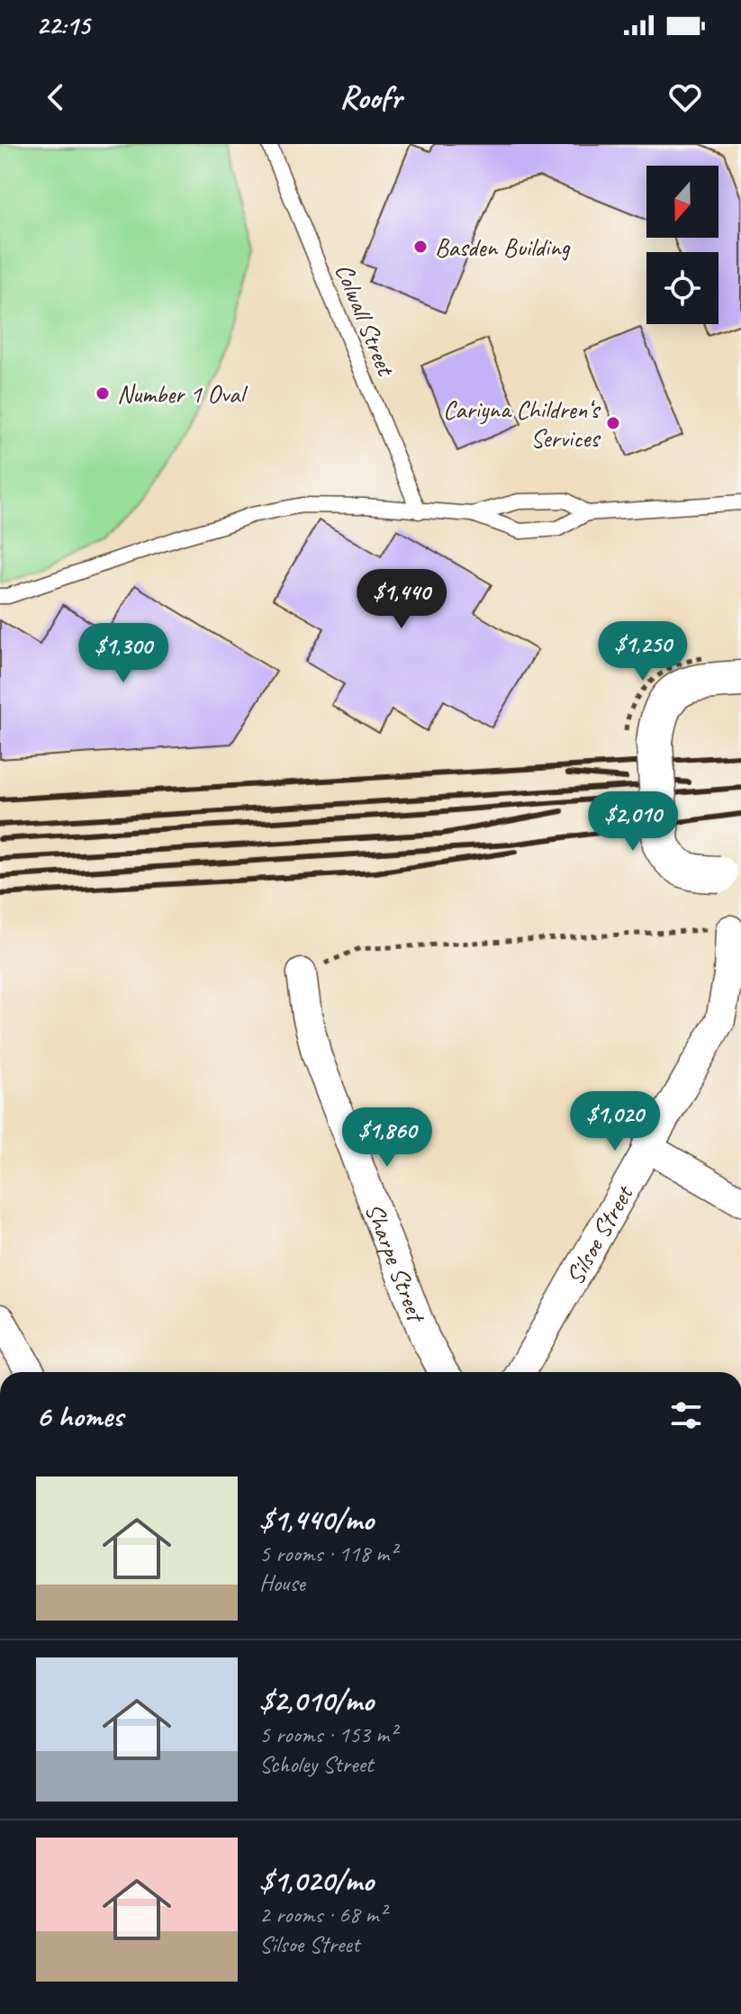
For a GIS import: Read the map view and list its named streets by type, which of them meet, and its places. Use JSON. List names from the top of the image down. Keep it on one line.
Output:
{"streets":{"street":["Silsoe Street","Sharpe Street"],"lane":["Colwall Street"]},"places":["Basden Building","Number 1 Oval","Cariyna Children‘s Services"],"north":"bottom","page":{"status":"22:15","header":"Roofr","price":["$1,440","$1,250","$1,300","$2,010","$1,020","$1,860"],"heading":"6 homes","list":[{"name":"$1,440/mo","note":"5 rooms · 118 m² · House"},{"name":"$2,010/mo","note":"5 rooms · 153 m² · Scholey Street"},{"name":"$1,020/mo","note":"2 rooms · 68 m² · Silsoe Street"}]}}
